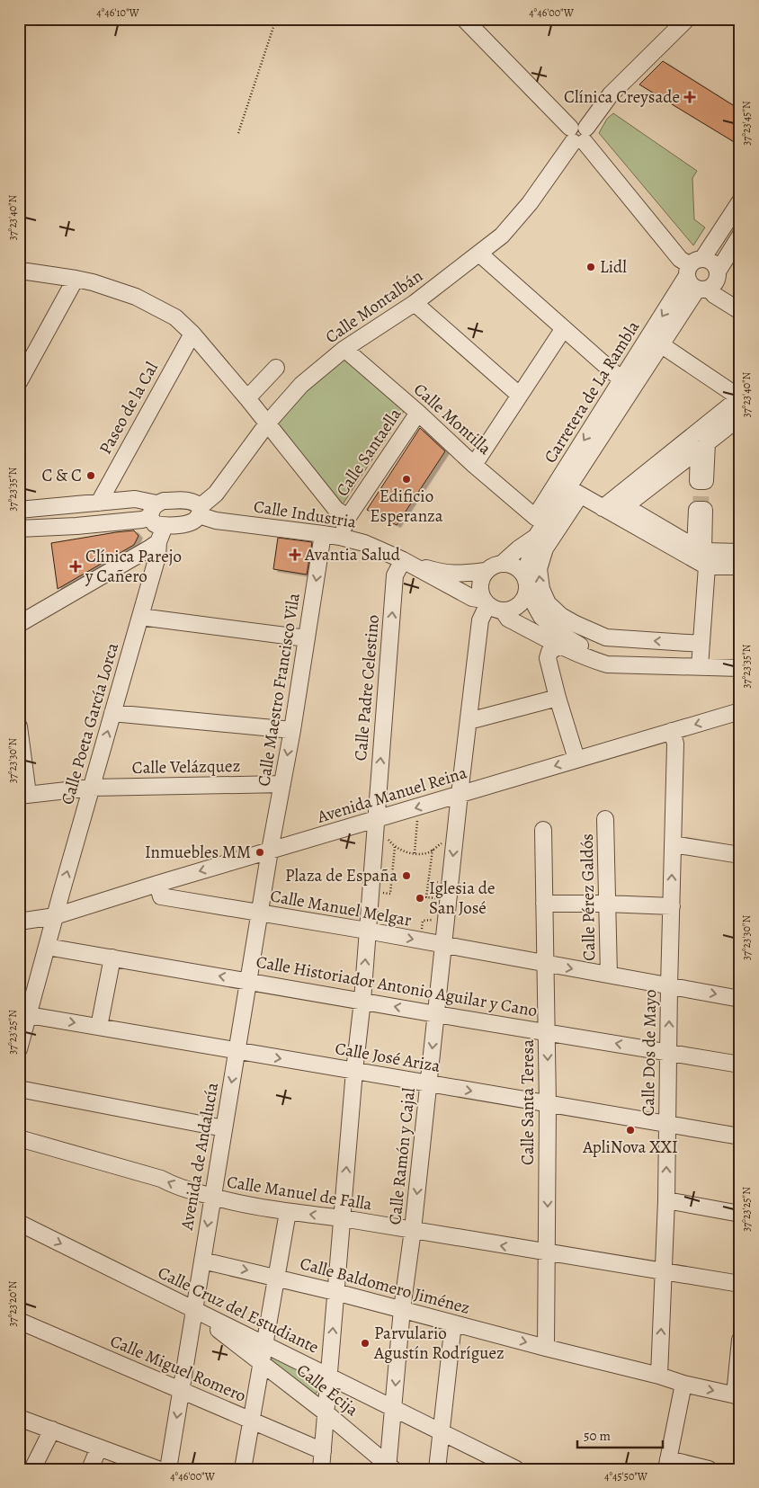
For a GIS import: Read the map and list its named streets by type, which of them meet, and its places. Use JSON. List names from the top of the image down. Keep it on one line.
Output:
{"streets":{"street":["Calle Montalbán","Carretera de La Rambla","Paseo de la Cal","Calle Montilla","Calle Santaella","Calle Industria","Calle Padre Celestino","Calle Maestro Francisco Vila","Calle Poeta García Lorca","Calle Velázquez","Avenida Manuel Reina","Calle Pérez Galdós","Calle Manuel Melgar","Calle Historiador Antonio Aguilar y Cano","Calle Dos de Mayo","Calle José Ariza","Calle Santa Teresa","Avenida de Andalucía","Calle Ramón y Cajal","Calle Manuel de Falla","Calle Baldomero Jiménez","Calle Cruz del Estudiante","Calle Miguel Romero","Calle Écija"]},"crossings":[["Calle Montalbán","Calle Montilla"],["Calle Montalbán","Calle Industria"],["Calle Montalbán","Calle Poeta García Lorca"],["Carretera de La Rambla","Calle Montilla"],["Carretera de La Rambla","Calle Industria"],["Carretera de La Rambla","Calle Ramón y Cajal"],["Calle Montilla","Calle Santaella"],["Calle Santaella","Calle Industria"],["Calle Industria","Calle Padre Celestino"],["Calle Industria","Calle Maestro Francisco Vila"],["Calle Industria","Calle Ramón y Cajal"],["Calle Padre Celestino","Avenida Manuel Reina"],["Calle Maestro Francisco Vila","Calle Velázquez"],["Calle Maestro Francisco Vila","Avenida Manuel Reina"],["Calle Maestro Francisco Vila","Avenida de Andalucía"],["Calle Poeta García Lorca","Calle Velázquez"],["Calle Poeta García Lorca","Avenida Manuel Reina"],["Calle Poeta García Lorca","Calle Historiador Antonio Aguilar y Cano"],["Calle Poeta García Lorca","Calle José Ariza"],["Avenida Manuel Reina","Calle Manuel Melgar"],["Avenida Manuel Reina","Calle Dos de Mayo"],["Avenida Manuel Reina","Avenida de Andalucía"],["Avenida Manuel Reina","Calle Ramón y Cajal"],["Calle Pérez Galdós","Calle Manuel Melgar"],["Calle Manuel Melgar","Calle Dos de Mayo"],["Calle Manuel Melgar","Calle Santa Teresa"],["Calle Manuel Melgar","Avenida de Andalucía"],["Calle Manuel Melgar","Calle Ramón y Cajal"],["Calle Historiador Antonio Aguilar y Cano","Calle Dos de Mayo"],["Calle Historiador Antonio Aguilar y Cano","Calle Santa Teresa"],["Calle Historiador Antonio Aguilar y Cano","Avenida de Andalucía"],["Calle Historiador Antonio Aguilar y Cano","Calle Ramón y Cajal"],["Calle Dos de Mayo","Calle José Ariza"],["Calle Dos de Mayo","Calle Manuel de Falla"],["Calle Dos de Mayo","Calle Baldomero Jiménez"],["Calle José Ariza","Calle Santa Teresa"],["Calle José Ariza","Avenida de Andalucía"],["Calle José Ariza","Calle Ramón y Cajal"],["Calle Santa Teresa","Calle Manuel de Falla"],["Calle Santa Teresa","Calle Baldomero Jiménez"],["Avenida de Andalucía","Calle Manuel de Falla"],["Avenida de Andalucía","Calle Baldomero Jiménez"],["Avenida de Andalucía","Calle Cruz del Estudiante"],["Avenida de Andalucía","Calle Miguel Romero"],["Avenida de Andalucía","Calle Écija"],["Calle Ramón y Cajal","Calle Manuel de Falla"],["Calle Ramón y Cajal","Calle Baldomero Jiménez"],["Calle Ramón y Cajal","Calle Cruz del Estudiante"],["Calle Ramón y Cajal","Calle Écija"],["Calle Cruz del Estudiante","Calle Écija"]],"one_way":["Calle Padre Celestino","Calle Maestro Francisco Vila","Calle Historiador Antonio Aguilar y Cano","Calle Dos de Mayo","Calle José Ariza","Calle Santa Teresa","Calle Baldomero Jiménez","Calle Cruz del Estudiante"],"places":{"health":["Clínica Creysade","Avantia Salud","Clínica Parejo y Cañero"],"other":["Lidl","C & C","Edificio Esperanza","Inmuebles MM","Plaza de España","Iglesia de San José","ApliNova XXI","Parvulario Agustín Rodríguez"]},"scale_bar":"50 m","coordinates":["4°46'10\"W","4°46'00\"W","37°23'45\"N","37°23'40\"N","37°23'35\"N","37°23'30\"N","37°23'25\"N","37°23'20\"N","4°45'50\"W"]}
